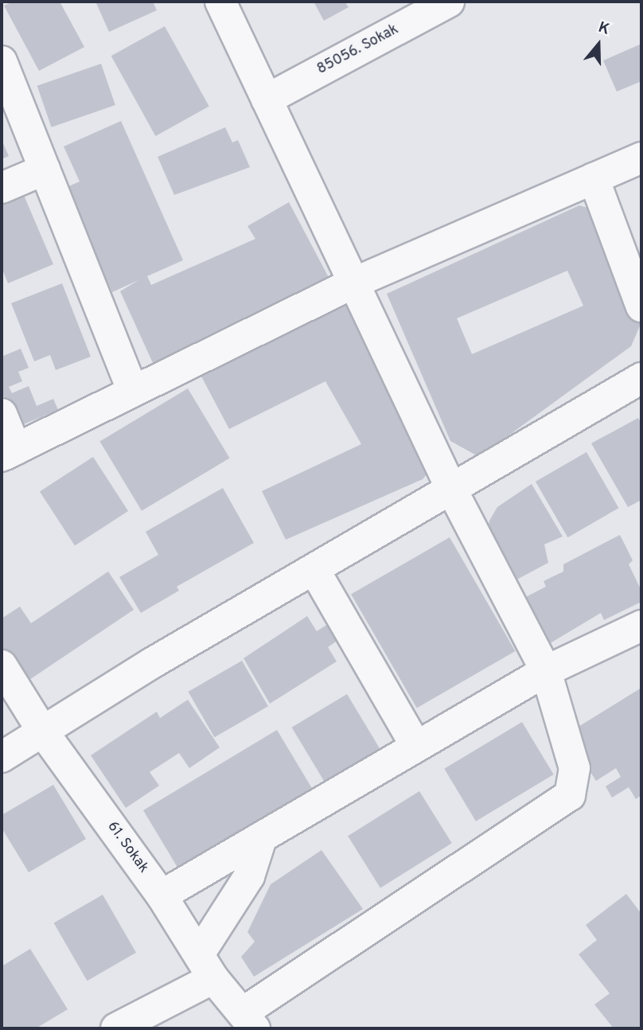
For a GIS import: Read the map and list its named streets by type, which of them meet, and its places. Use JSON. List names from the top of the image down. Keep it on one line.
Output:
{"streets":{"street":["85056. Sokak","61. Sokak"]},"north":"top"}
